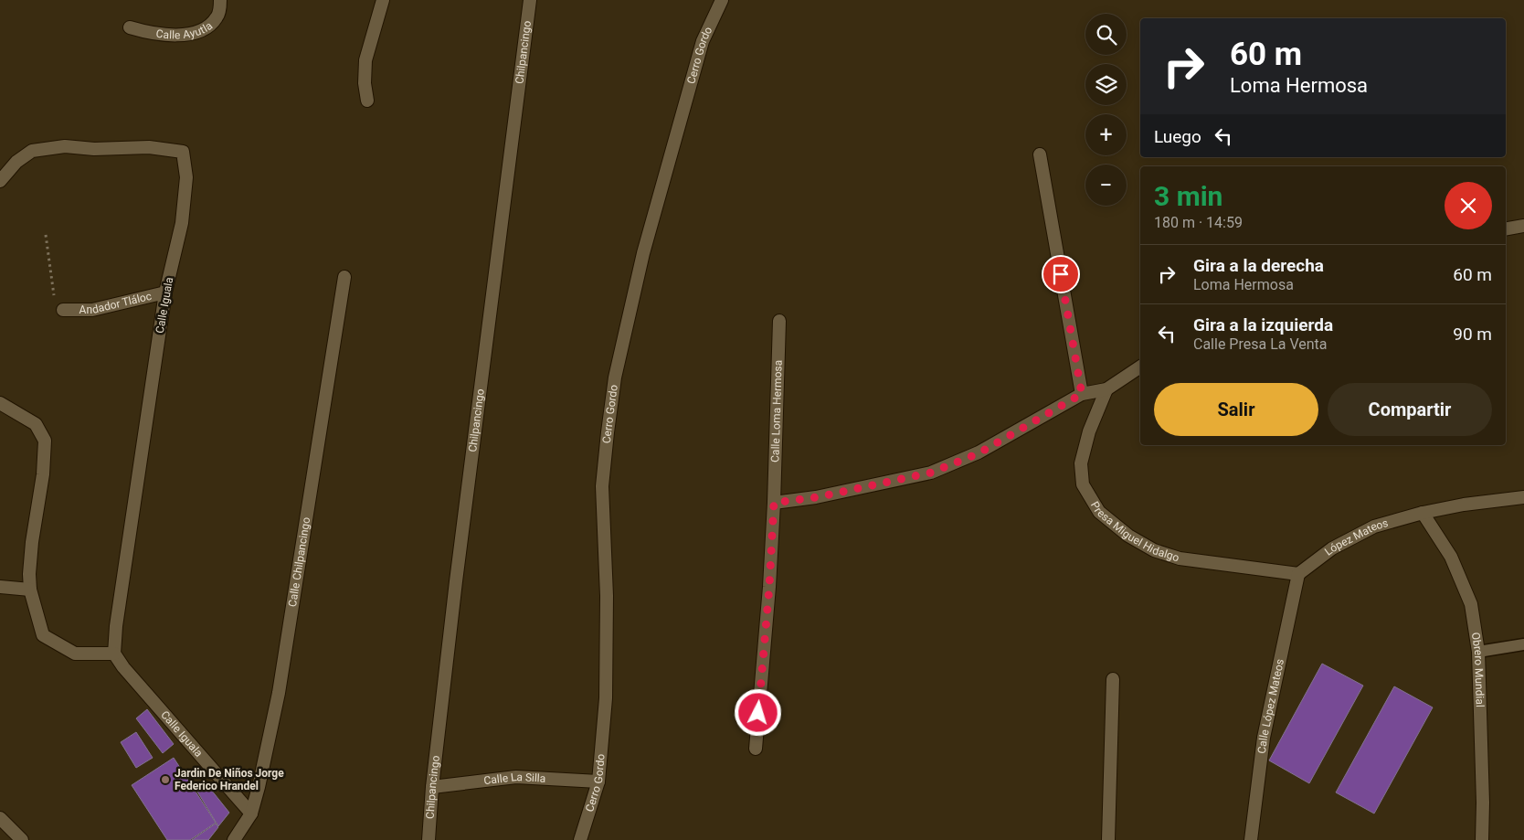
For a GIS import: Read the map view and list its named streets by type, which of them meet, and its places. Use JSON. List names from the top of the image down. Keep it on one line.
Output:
{"streets":{"street":["Calle Ayutla","Chilpancingo","Cerro Gordo","Andador Tláloc","Calle Iguala","Calle Loma Hermosa","Presa Miguel Hidalgo","López Mateos","Calle Chilpancingo","Obrero Mundial","Calle López Mateos","Calle La Silla"]},"crossings":[["Chilpancingo","Calle La Silla"],["Cerro Gordo","Calle La Silla"],["Andador Tláloc","Calle Iguala"],["Calle Iguala","Calle Chilpancingo"],["Presa Miguel Hidalgo","López Mateos"],["Presa Miguel Hidalgo","Calle López Mateos"],["López Mateos","Obrero Mundial"],["López Mateos","Calle López Mateos"]],"places":["Jardin De Niños Jorge Federico Hrandel"],"page":{"map_buttons":["+","−"],"turn":["60 m","Loma Hermosa"],"then":"Luego","heading":["3 min","180 m · 14:59"],"list":[{"name":"Gira a la derecha","note":"Loma Hermosa","value":"60 m"},{"name":"Gira a la izquierda","note":"Calle Presa La Venta","value":"90 m"}],"buttons":["Salir","Compartir"]}}
